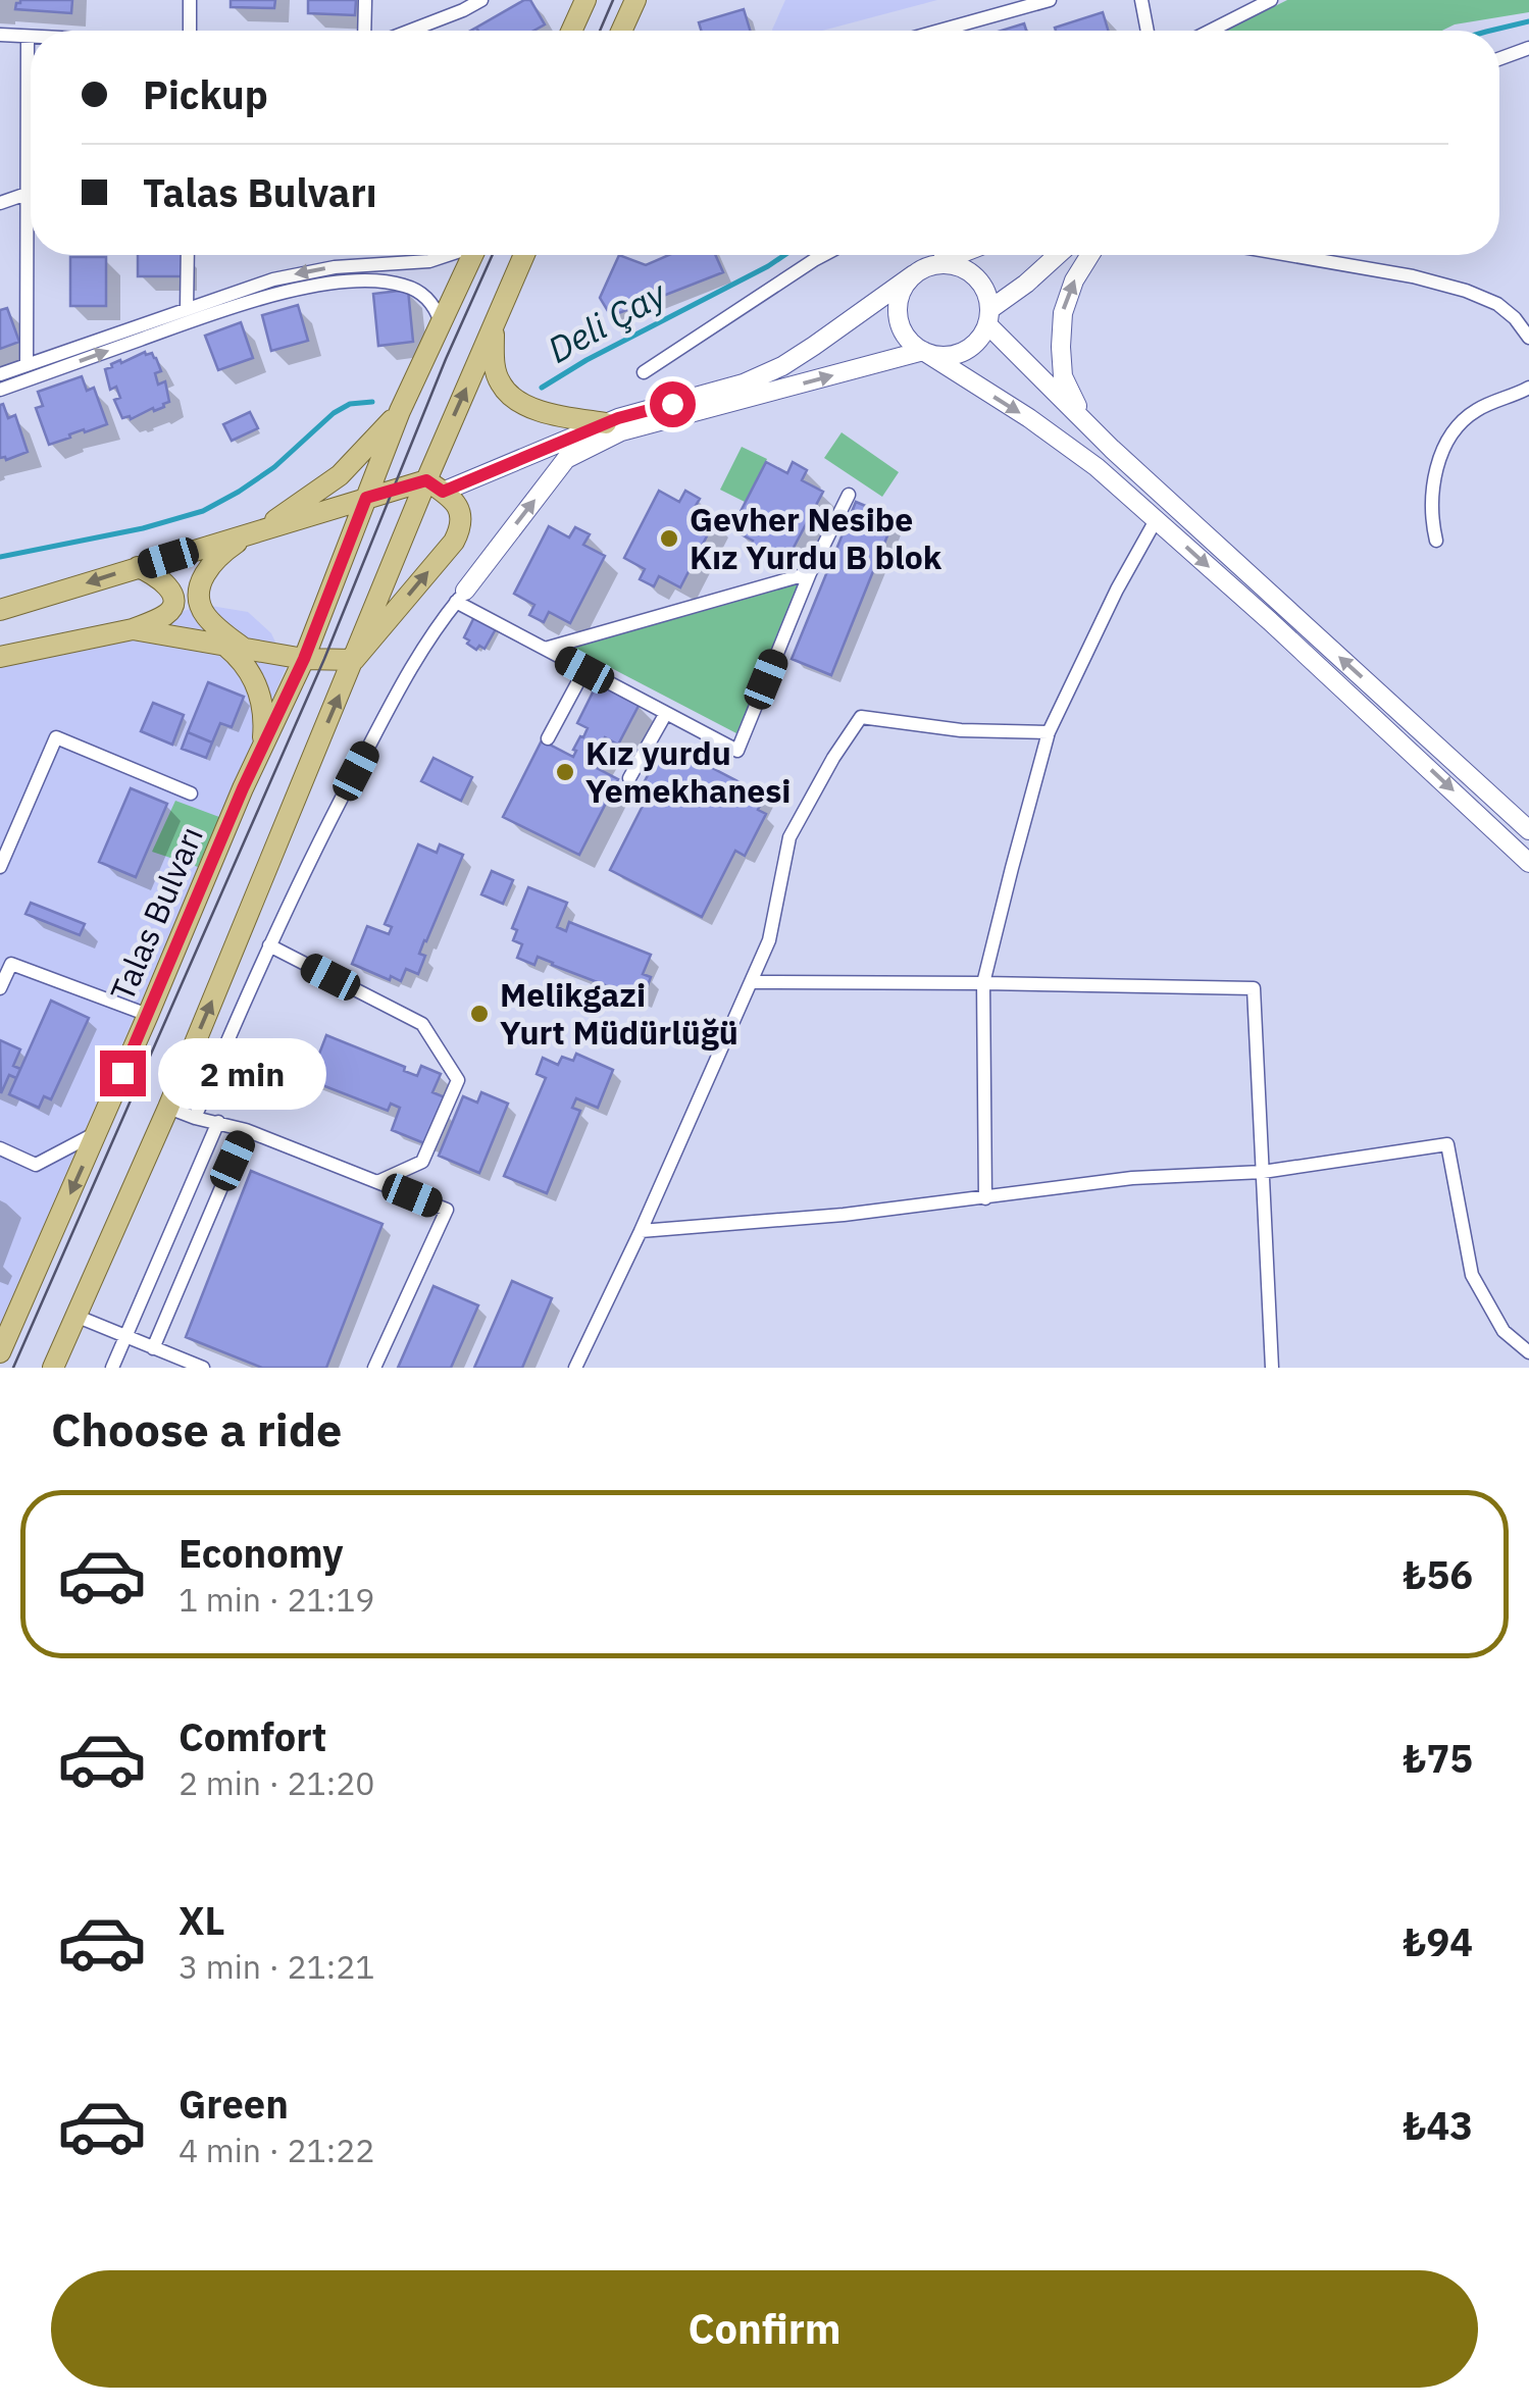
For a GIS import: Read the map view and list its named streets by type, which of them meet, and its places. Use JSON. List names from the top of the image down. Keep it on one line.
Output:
{"streets":{"main road":["Talas Bulvarı"]},"water":["Deli Çay"],"places":["Gevher Nesibe Kız Yurdu B blok","Kız yurdu Yemekhanesi","Melikgazi Yurt Müdürlüğü"],"page":{"banner":["Pickup","Talas Bulvarı"],"bubble":"2 min","heading":"Choose a ride","list":[{"name":"Economy","note":"1 min · 21:19","value":"₺56"},{"name":"Comfort","note":"2 min · 21:20","value":"₺75"},{"name":"XL","note":"3 min · 21:21","value":"₺94"},{"name":"Green","note":"4 min · 21:22","value":"₺43"}],"buttons":"Confirm"}}
